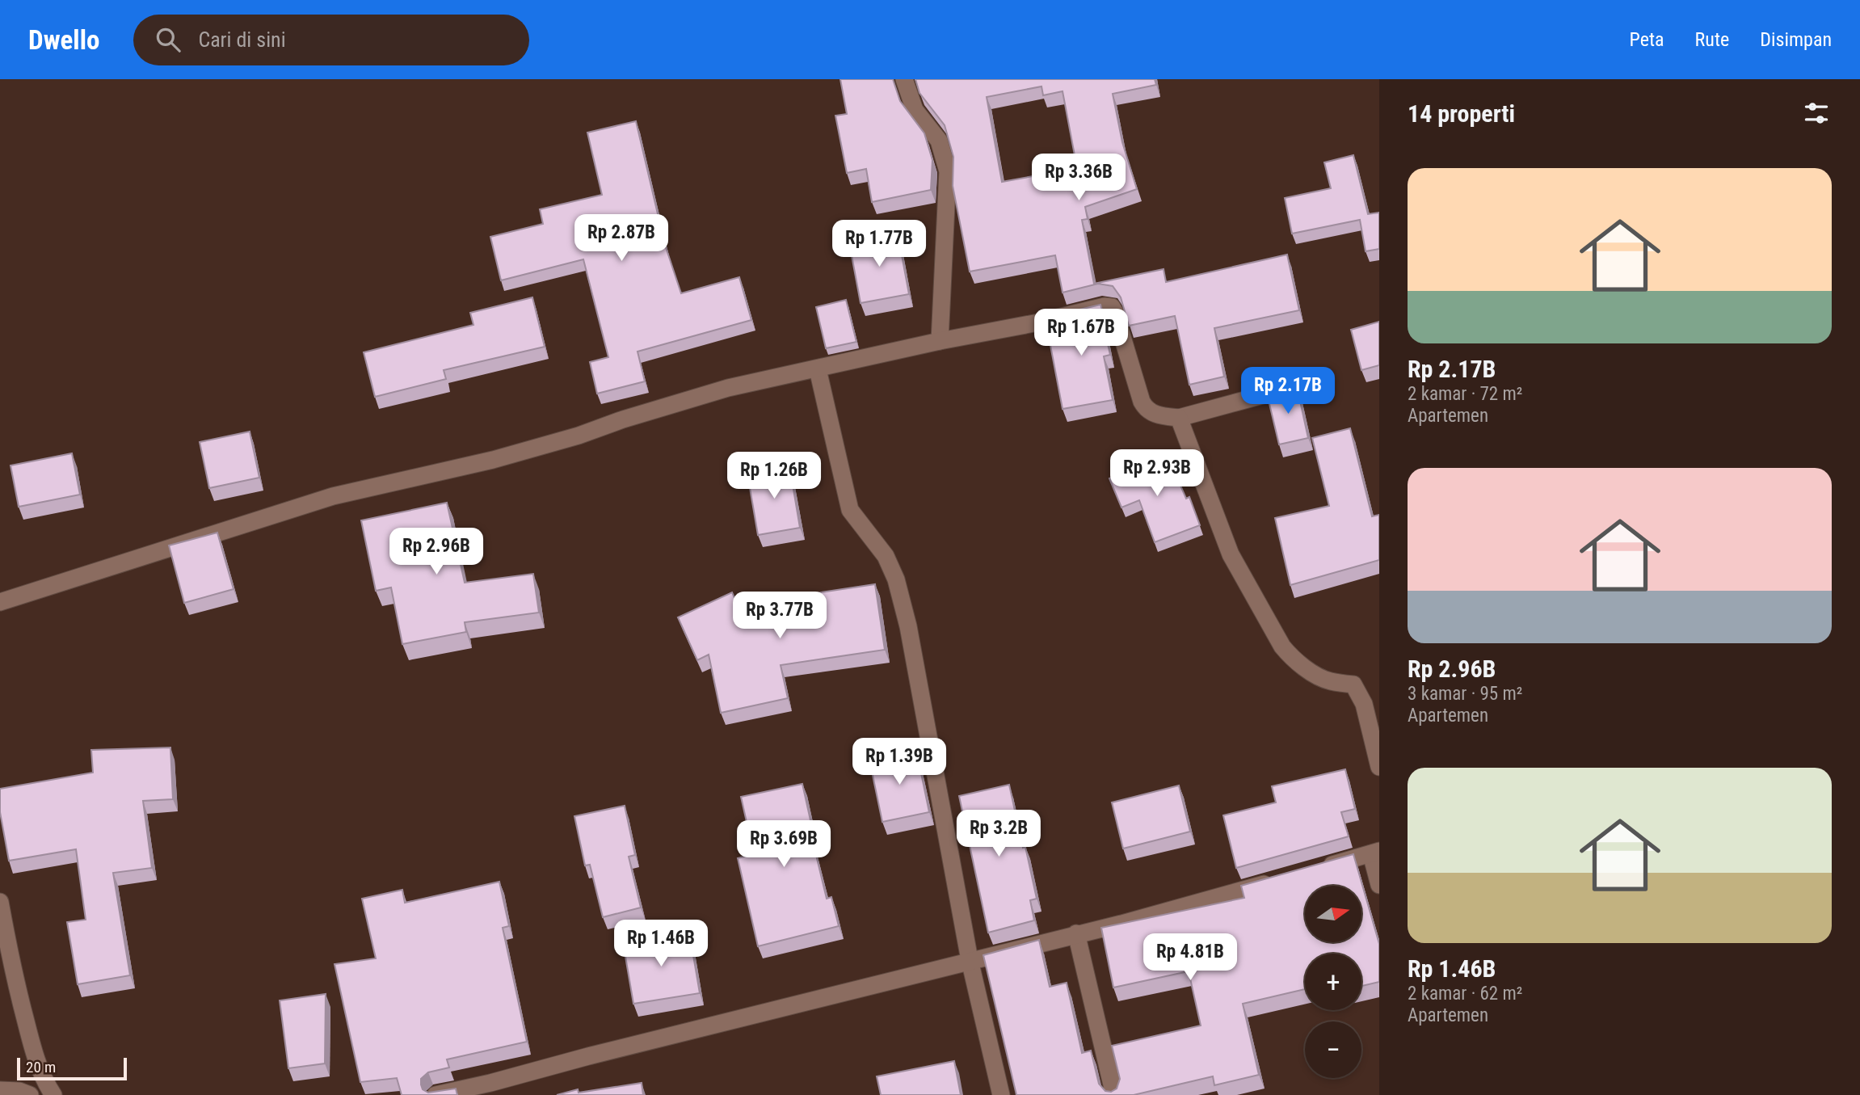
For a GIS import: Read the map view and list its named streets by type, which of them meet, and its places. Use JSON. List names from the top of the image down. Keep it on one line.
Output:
{"scale_bar":"20 m","north":"right","page":{"header":"Dwello","search":"Cari di sini","nav":["Peta","Rute","Disimpan"],"heading":"14 properti","list":[{"name":"Rp 2.17B","note":"2 kamar · 72 m² · Apartemen"},{"name":"Rp 2.96B","note":"3 kamar · 95 m² · Apartemen"},{"name":"Rp 1.46B","note":"2 kamar · 62 m² · Apartemen"}],"price":["Rp 3.36B","Rp 2.87B","Rp 1.77B","Rp 1.67B","Rp 2.17B","Rp 2.93B","Rp 1.26B","Rp 2.96B","Rp 3.77B","Rp 1.39B","Rp 3.2B","Rp 3.69B","Rp 1.46B","Rp 4.81B"],"map_buttons":["+","−"],"scale":"20 m"}}
